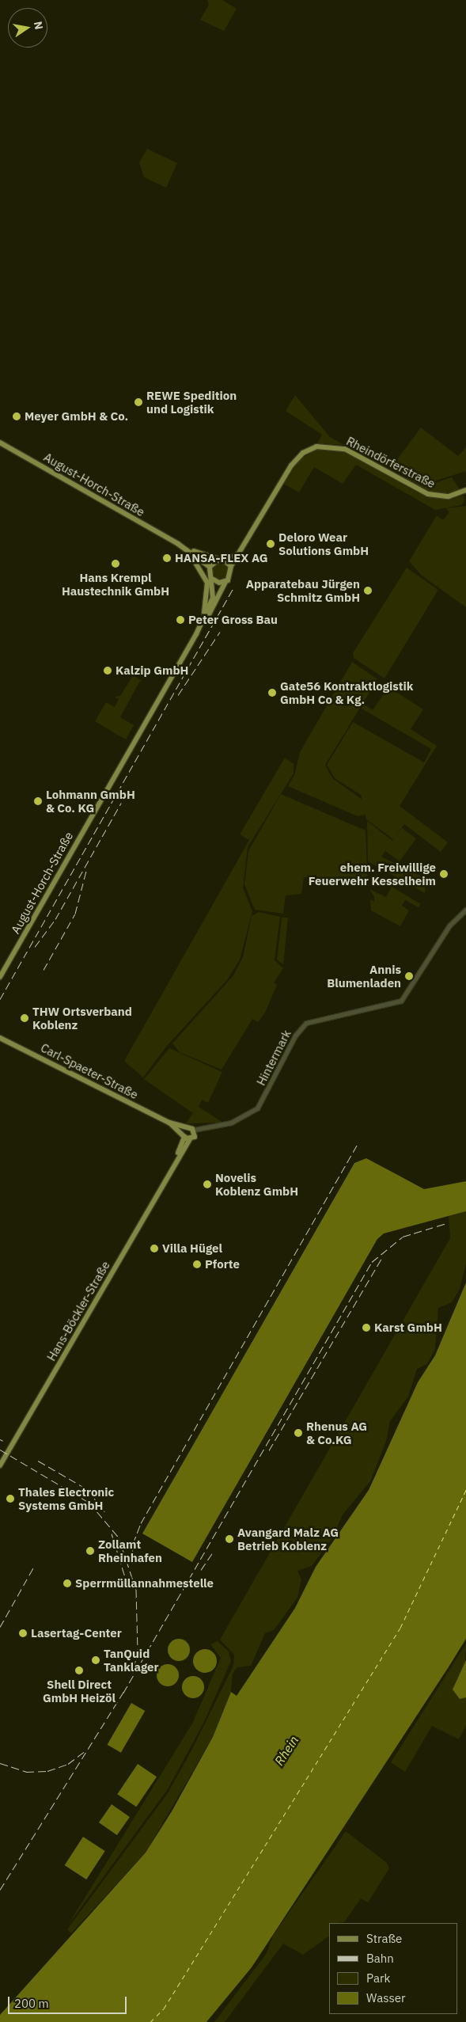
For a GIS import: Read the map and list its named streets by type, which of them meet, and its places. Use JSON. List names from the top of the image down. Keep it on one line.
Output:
{"streets":{"main road":["Rheindörferstraße","August-Horch-Straße","Carl-Spaeter-Straße","Hans-Böckler-Straße"],"street":["Hintermark"]},"crossings":[["Rheindörferstraße","August-Horch-Straße"],["Hintermark","Carl-Spaeter-Straße"],["Carl-Spaeter-Straße","Hans-Böckler-Straße"]],"water":["Rhein"],"places":["REWE Spedition und Logistik","Meyer GmbH & Co.","Deloro Wear Solutions GmbH","HANSA-FLEX AG","Hans Krempl Haustechnik GmbH","Apparatebau Jürgen Schmitz GmbH","Peter Gross Bau","Kalzip GmbH","Gate56 Kontraktlogistik GmbH Co & Kg.","Lohmann GmbH & Co. KG","ehem. Freiwillige Feuerwehr Kesselheim","Annis Blumenladen","THW Ortsverband Koblenz","Novelis Koblenz GmbH","Villa Hügel","Pforte","Karst GmbH","Rhenus AG & Co.KG","Thales Electronic Systems GmbH","Avangard Malz AG Betrieb Koblenz","Zollamt Rheinhafen","Sperrmüllannahmestelle","Lasertag-Center","TanQuid Tanklager","Shell Direct GmbH Heizöl"],"legend":["Straße","Bahn","Park","Wasser"],"scale_bar":"200 m","north":"right"}
